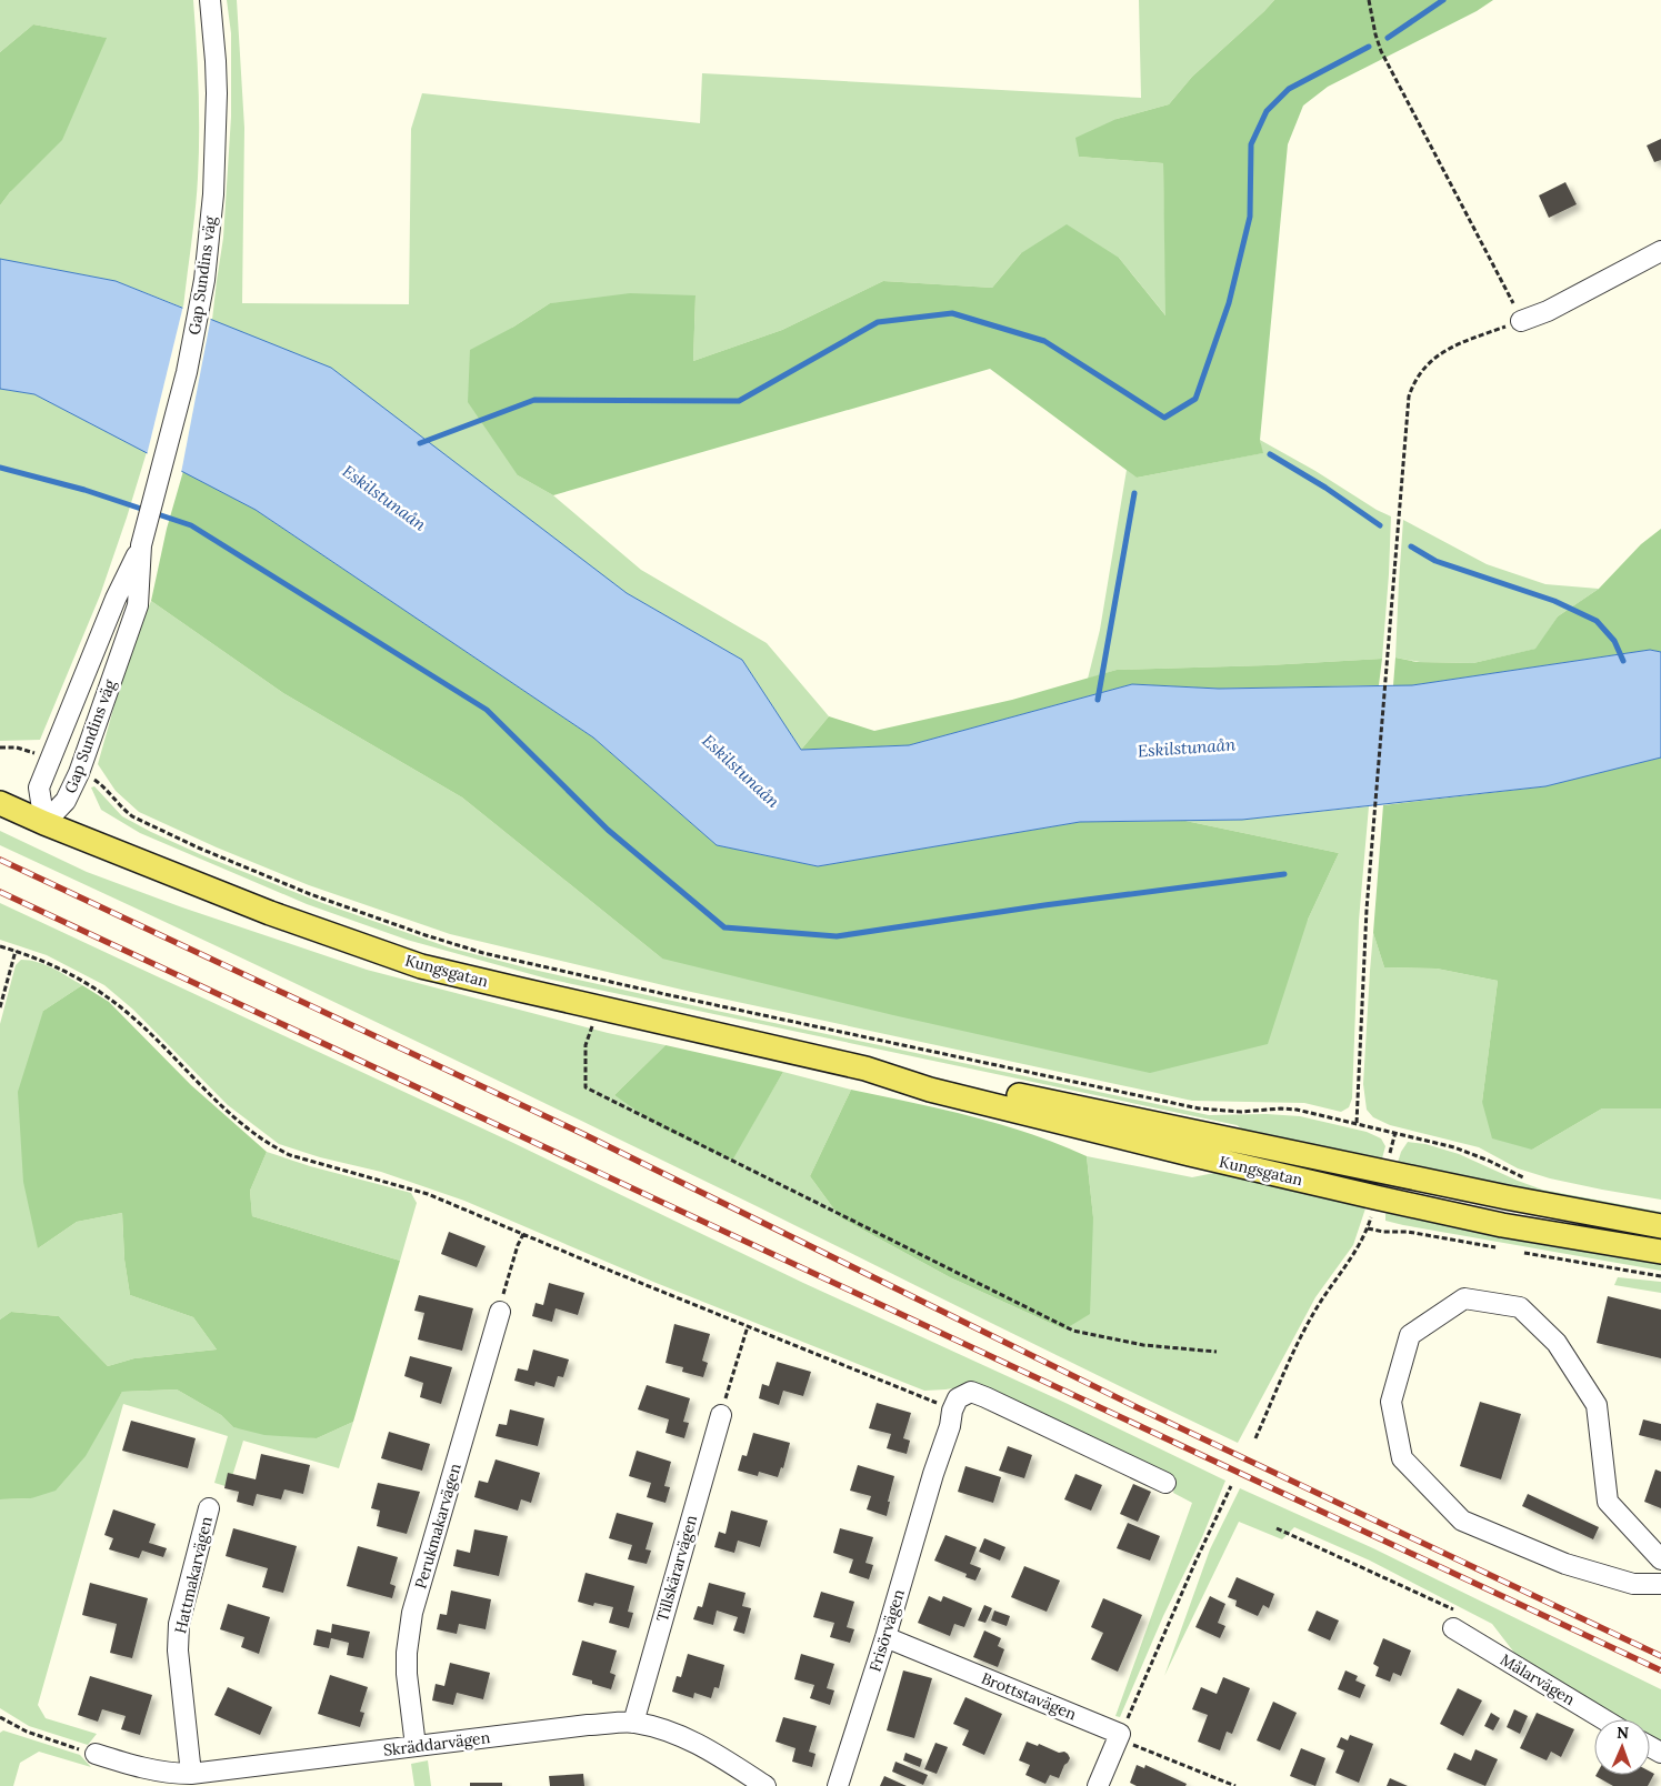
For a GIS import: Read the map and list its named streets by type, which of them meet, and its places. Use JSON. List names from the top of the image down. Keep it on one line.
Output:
{"streets":{"main road":["Kungsgatan"],"street":["Gap Sundins väg","Perukmakarvägen","Tillskärarvägen","Hattmakarvägen","Frisörvägen","Målarvägen","Brottstavägen","Skräddarvägen"]},"crossings":[["Gap Sundins väg","Kungsgatan"],["Perukmakarvägen","Skräddarvägen"],["Tillskärarvägen","Skräddarvägen"],["Hattmakarvägen","Skräddarvägen"],["Frisörvägen","Brottstavägen"]],"water":["Eskilstunaån"],"north":"top"}
